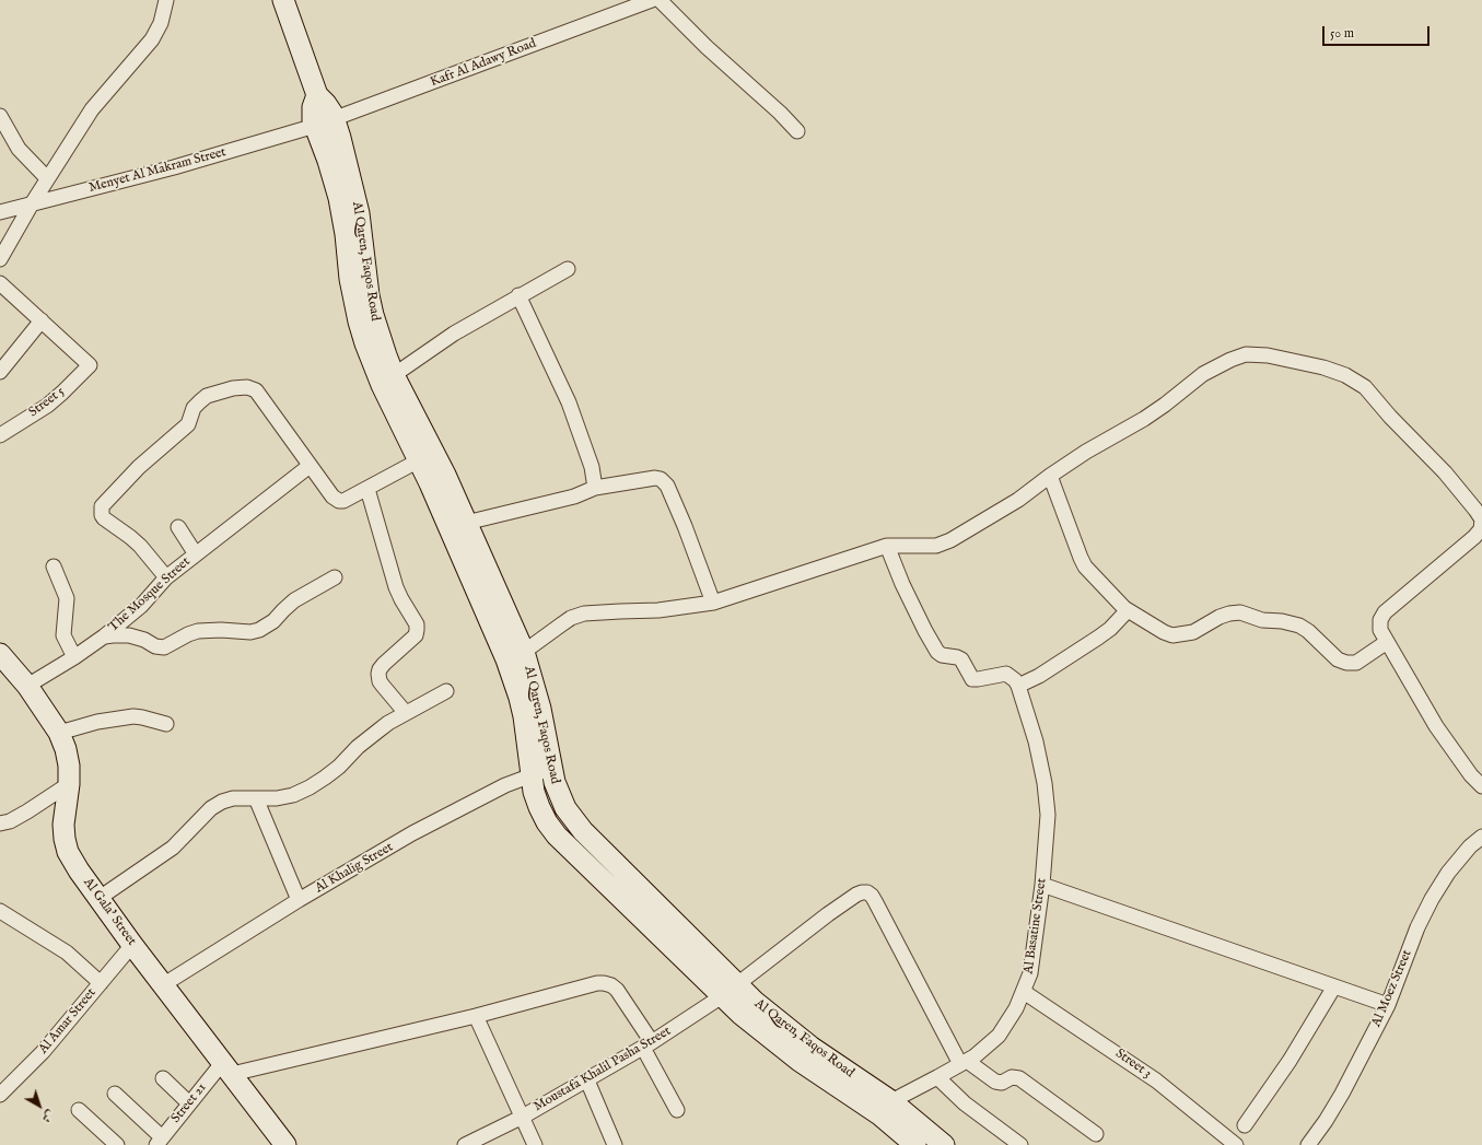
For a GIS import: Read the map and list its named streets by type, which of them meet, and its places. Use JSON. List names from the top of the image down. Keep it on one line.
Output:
{"streets":{"main road":["Al Qaren, Faqos Road","Al Gala' Street"],"street":["Kafr Al Adawy Road","Menyet Al Makram Street","Street 5","The Mosque Street","Al Khalig Street","Al Basatine Street","Al Moez Street","Al Amar Street","Street 3","Moustafa Khalil Pasha Street","Street 21"]},"crossings":[["Kafr Al Adawy Road","Menyet Al Makram Street"],["Kafr Al Adawy Road","Al Qaren, Faqos Road"],["Menyet Al Makram Street","Al Qaren, Faqos Road"],["Al Qaren, Faqos Road","Al Khalig Street"],["Al Qaren, Faqos Road","Al Basatine Street"],["Al Qaren, Faqos Road","Moustafa Khalil Pasha Street"],["The Mosque Street","Al Gala' Street"],["Al Khalig Street","Al Gala' Street"],["Al Gala' Street","Al Amar Street"],["Al Gala' Street","Street 21"],["Al Basatine Street","Street 3"],["Al Basatine Street","Moustafa Khalil Pasha Street"]],"scale_bar":"50 m","north":"bottom right"}
